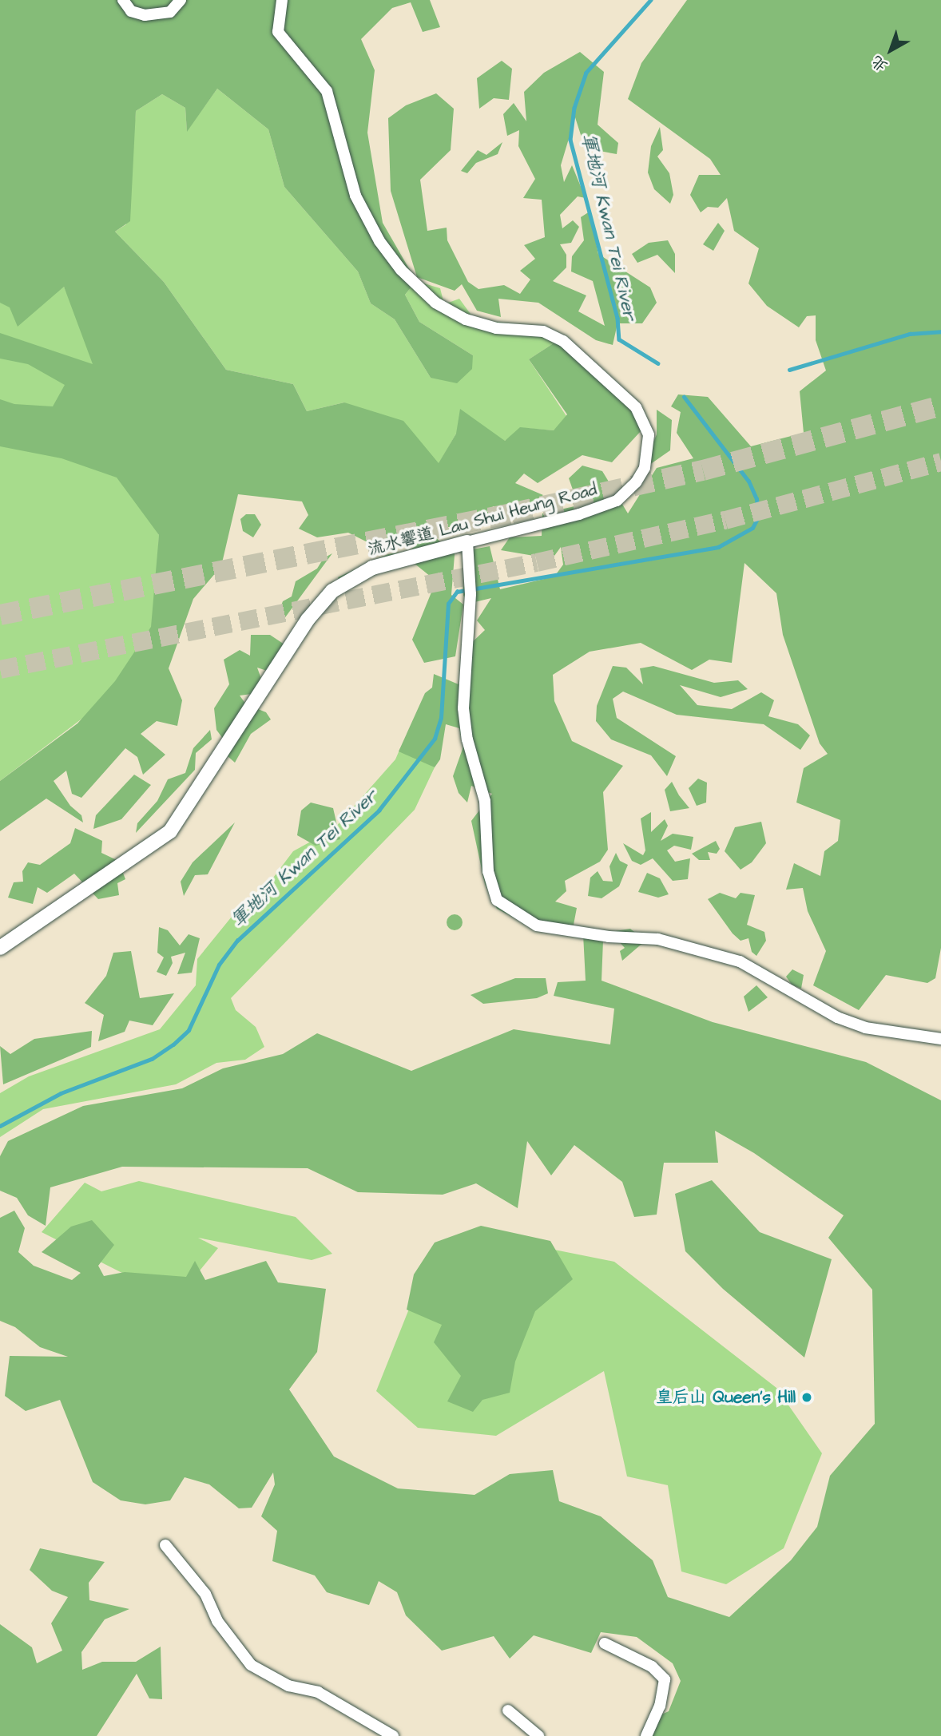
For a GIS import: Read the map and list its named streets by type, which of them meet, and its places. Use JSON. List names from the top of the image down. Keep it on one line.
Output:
{"streets":{"street":["流水響道 Lau Shui Heung Road"]},"water":["軍地河 Kwan Tei River"],"places":["皇后山 Queen's Hill"],"north":"bottom left"}
